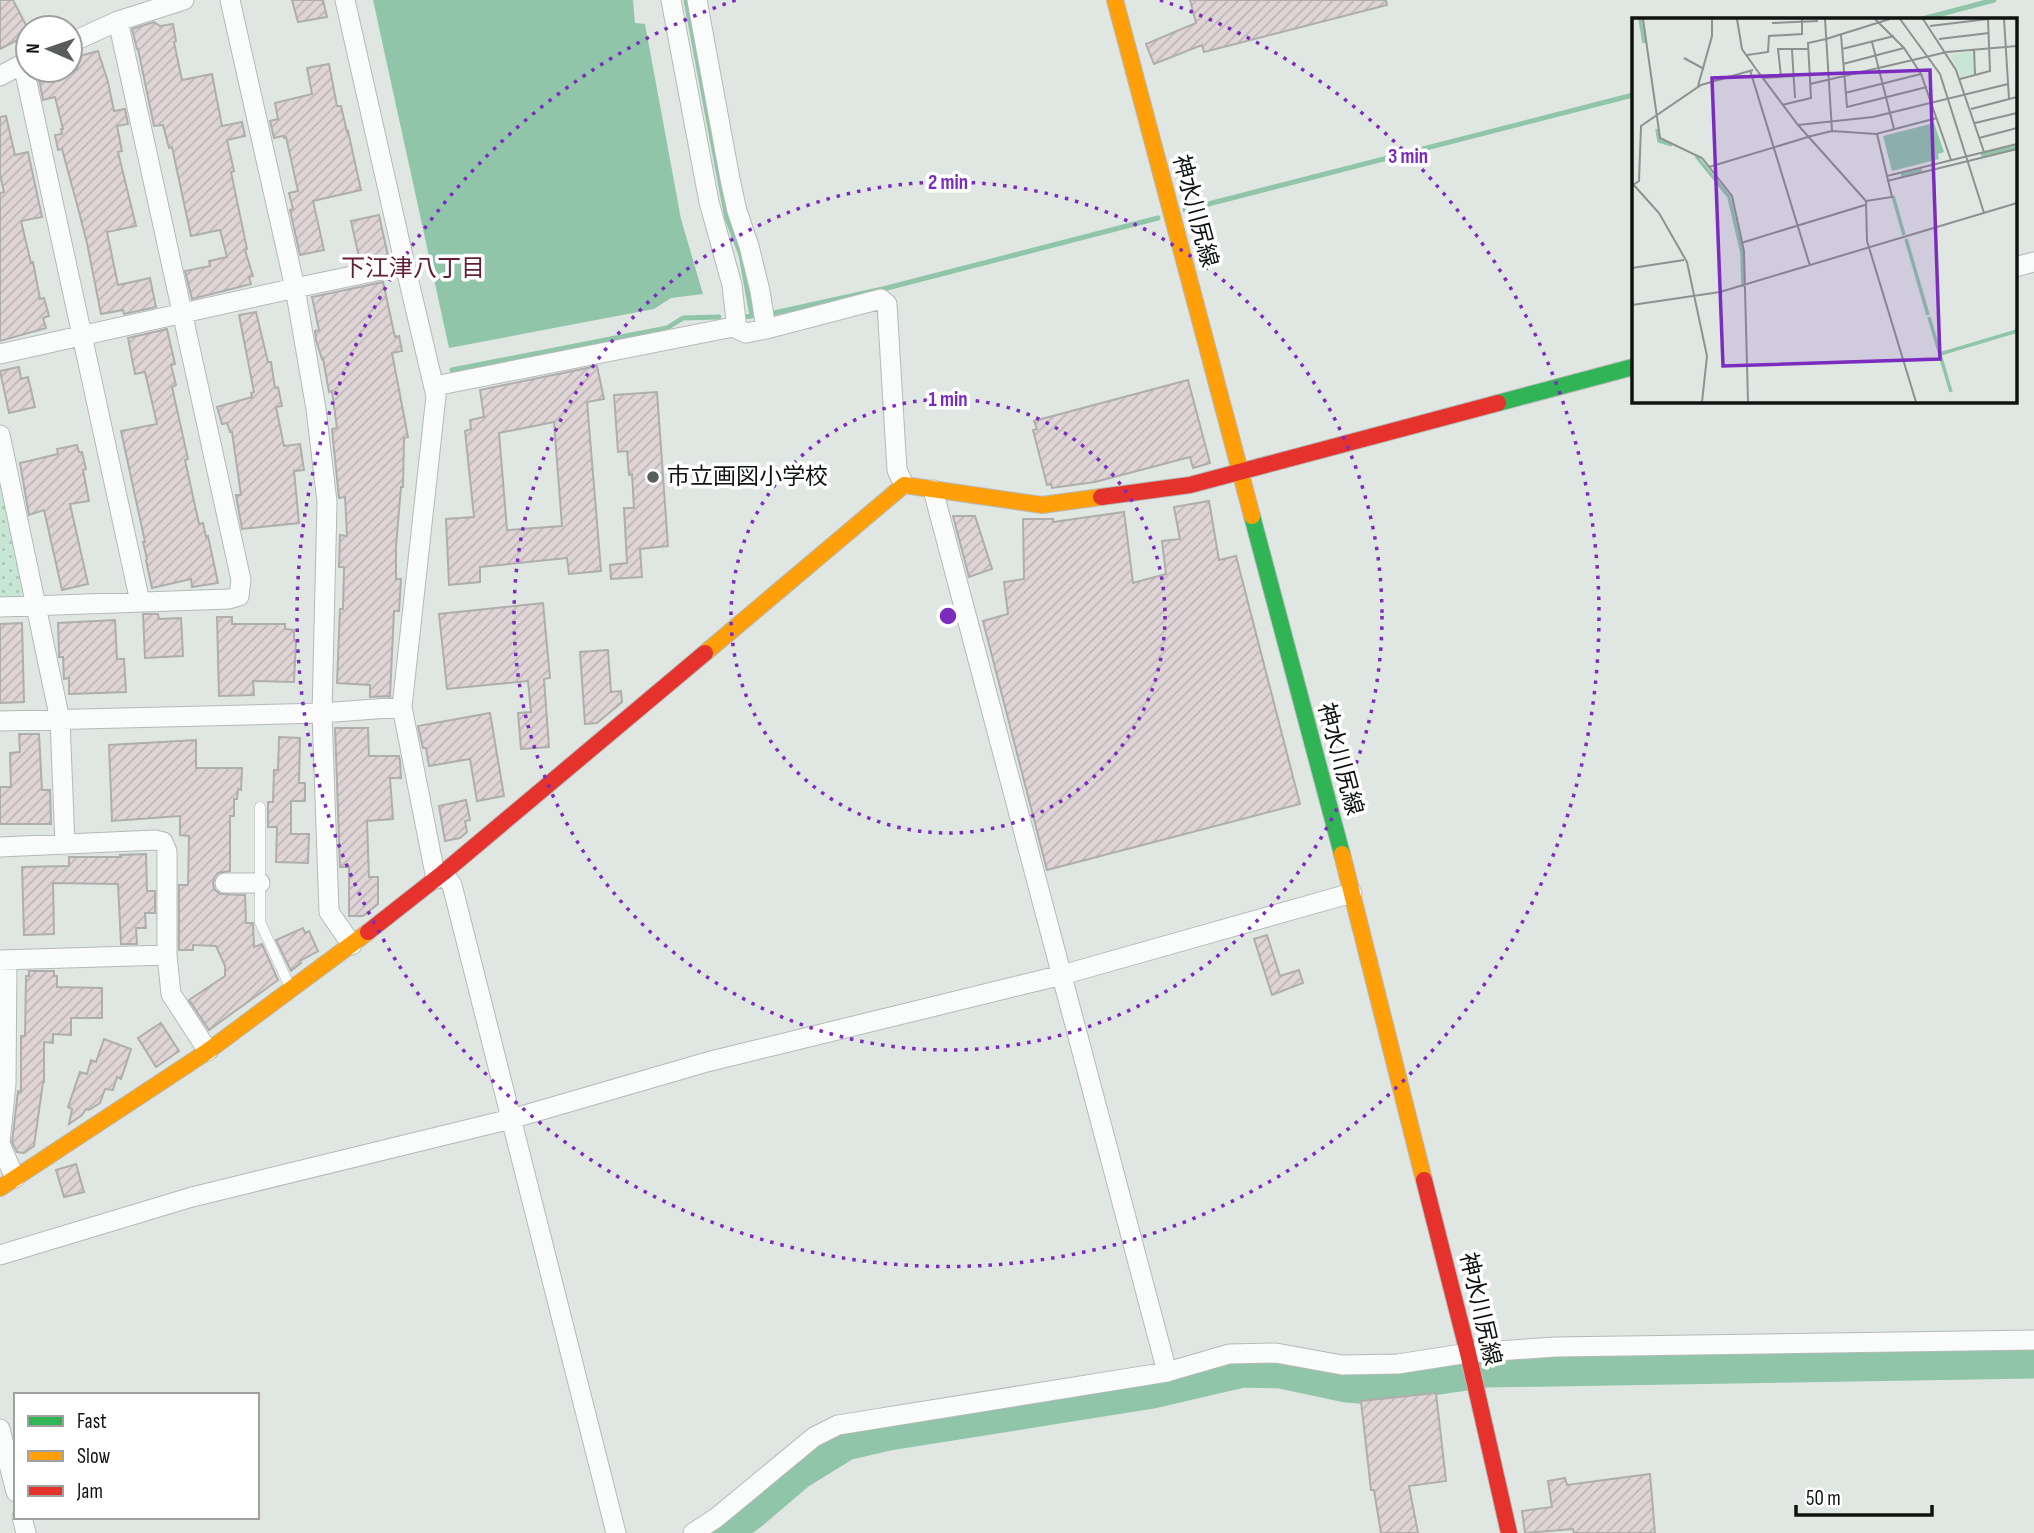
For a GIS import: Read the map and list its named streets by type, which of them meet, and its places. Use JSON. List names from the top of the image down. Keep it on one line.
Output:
{"streets":{"street":["神水川尻線"]},"districts":["下江津八丁目"],"places":["市立画図小学校"],"legend":["Fast","Slow","Jam"],"scale_bar":"50 m","north":"left","rings":["3 min","2 min","1 min"]}
